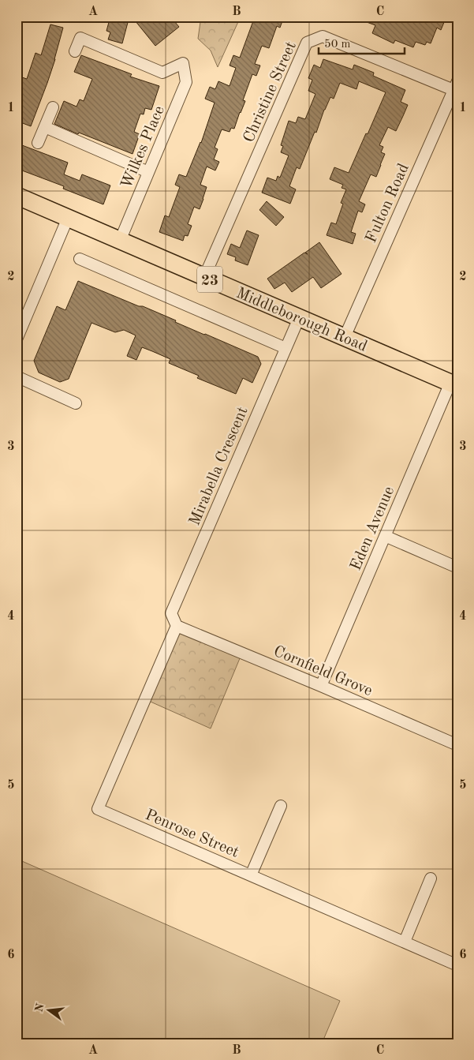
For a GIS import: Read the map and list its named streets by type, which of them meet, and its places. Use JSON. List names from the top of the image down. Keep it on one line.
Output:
{"streets":{"main road":["23","Middleborough Road"],"street":["Christine Street","Wilkes Place","Fulton Road","Mirabella Crescent","Eden Avenue","Cornfield Grove","Penrose Street"]},"crossings":[["Christine Street","Fulton Road"],["Christine Street","Middleborough Road"],["Wilkes Place","Middleborough Road"],["Fulton Road","Middleborough Road"],["Middleborough Road","Mirabella Crescent"],["Middleborough Road","Eden Avenue"],["Mirabella Crescent","Cornfield Grove"],["Mirabella Crescent","Penrose Street"],["Eden Avenue","Cornfield Grove"],["Cornfield Grove","Penrose Street"]],"scale_bar":"50 m","north":"left","grid":{"columns":["A","B","C"],"rows":["1","2","3","4","5","6"]}}
